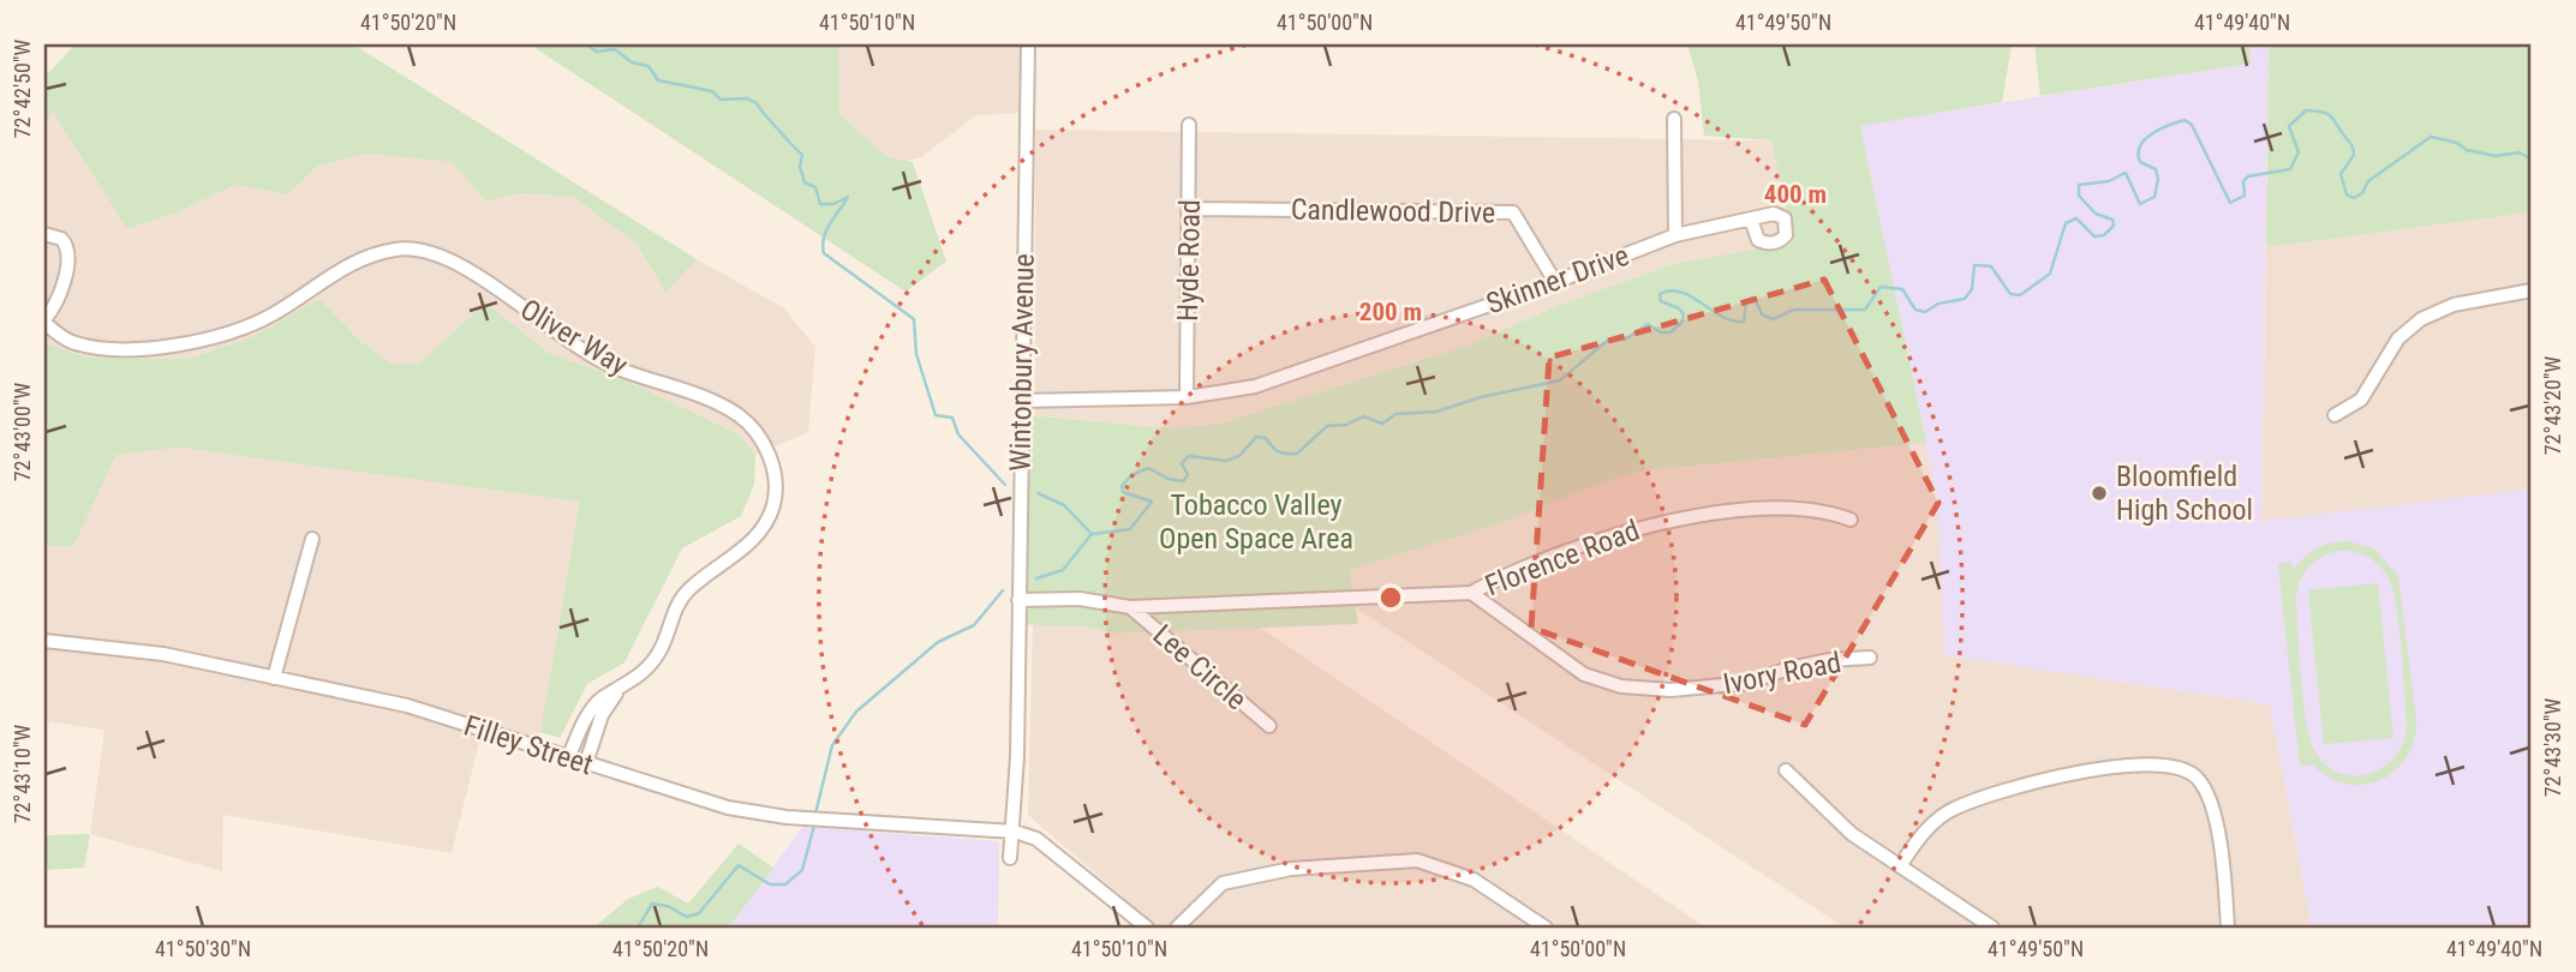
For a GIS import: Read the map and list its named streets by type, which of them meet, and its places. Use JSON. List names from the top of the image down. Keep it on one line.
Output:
{"streets":{"street":["Candlewood Drive","Hyde Road","Skinner Drive","Oliver Way","Wintonbury Avenue","Florence Road","Lee Circle","Ivory Road","Filley Street"]},"crossings":[["Candlewood Drive","Hyde Road"],["Candlewood Drive","Skinner Drive"],["Hyde Road","Skinner Drive"],["Skinner Drive","Wintonbury Avenue"],["Oliver Way","Filley Street"],["Wintonbury Avenue","Florence Road"],["Wintonbury Avenue","Filley Street"],["Florence Road","Lee Circle"],["Florence Road","Ivory Road"]],"parks":["Tobacco Valley Open Space Area"],"places":["Bloomfield High School"],"coordinates":["41°50'20\"N","41°50'10\"N","41°50'00\"N","41°49'50\"N","41°49'40\"N","72°42'50\"W","72°43'20\"W","72°43'00\"W","72°43'30\"W","72°43'10\"W","41°50'30\"N"],"rings":["400 m","200 m"]}
